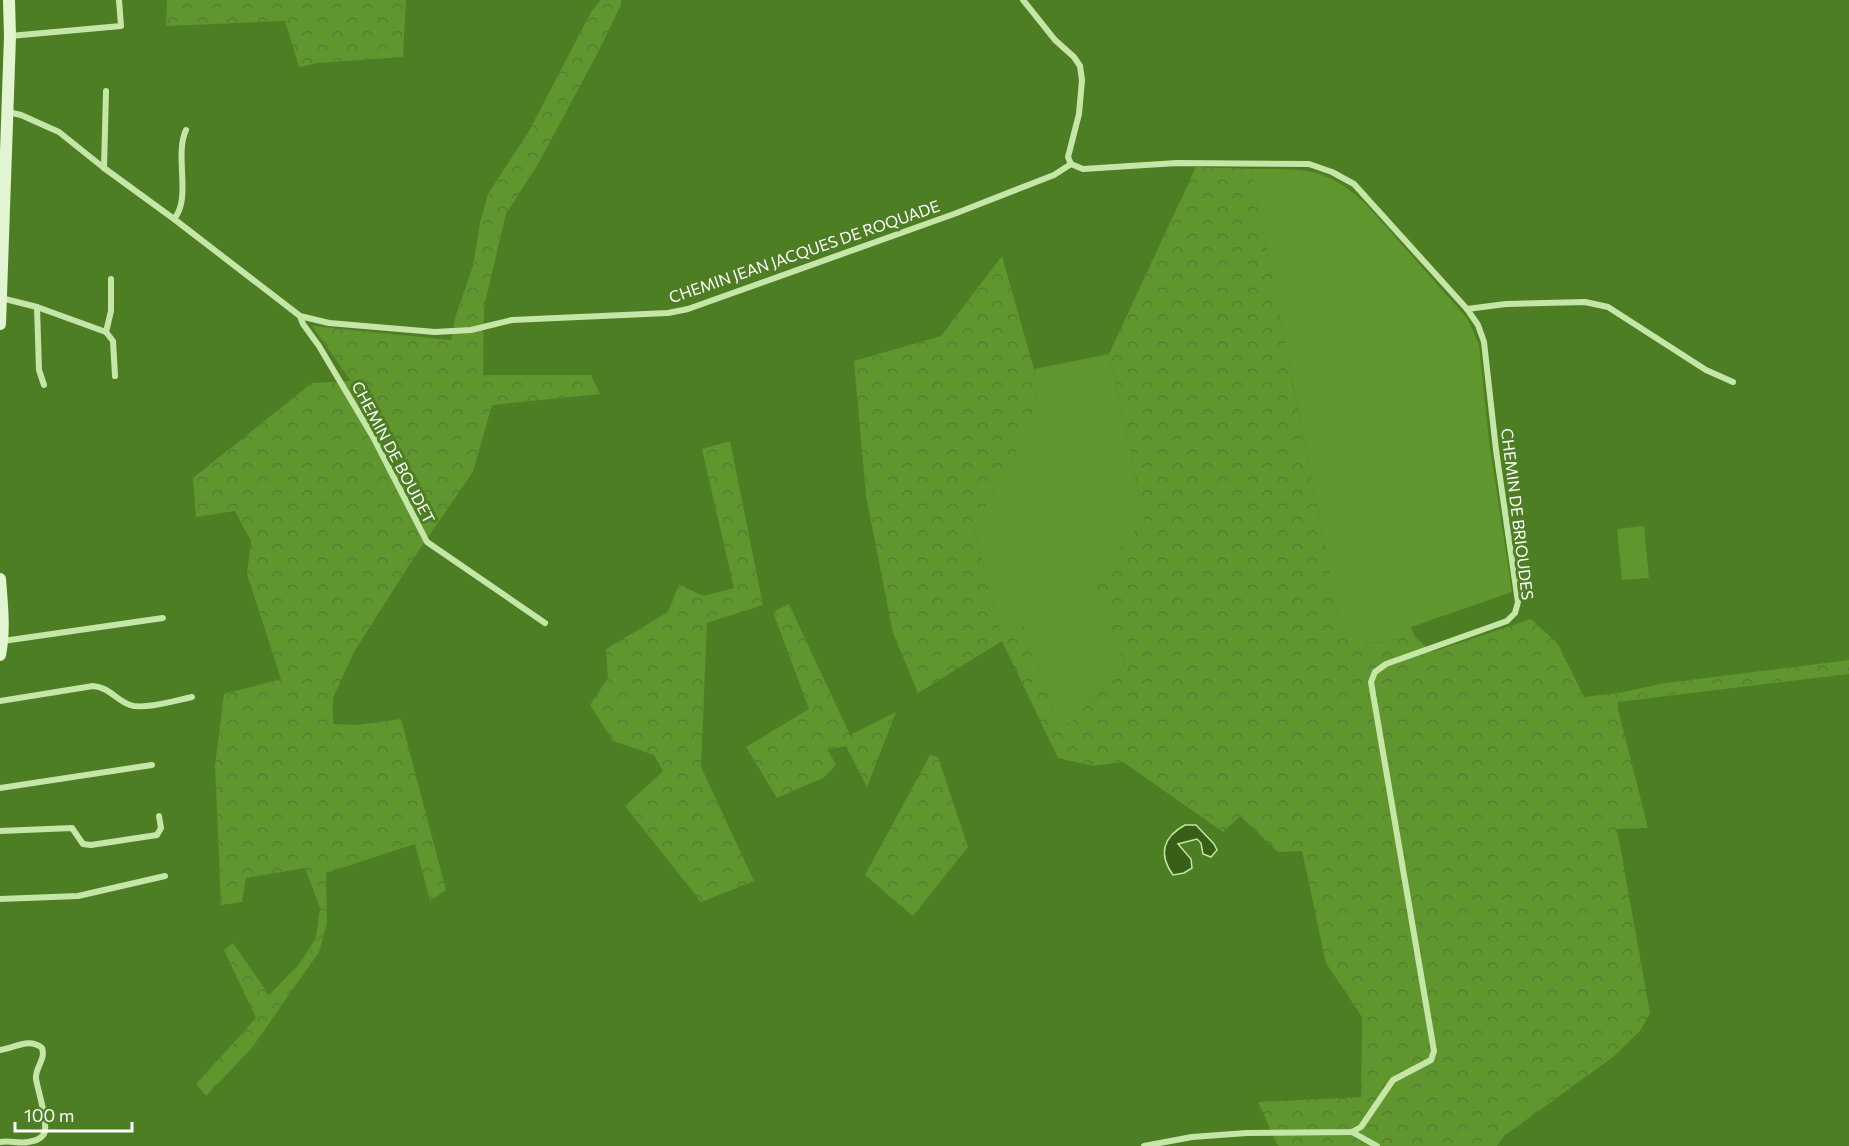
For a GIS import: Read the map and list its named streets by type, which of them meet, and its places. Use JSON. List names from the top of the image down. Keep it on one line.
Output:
{"streets":{"street":["CHEMIN JEAN JACQUES DE ROQUADE","CHEMIN DE BOUDET","CHEMIN DE BRIOUDES"]},"crossings":[["CHEMIN JEAN JACQUES DE ROQUADE","CHEMIN DE BOUDET"],["CHEMIN JEAN JACQUES DE ROQUADE","CHEMIN DE BRIOUDES"]],"scale_bar":"100 m"}
